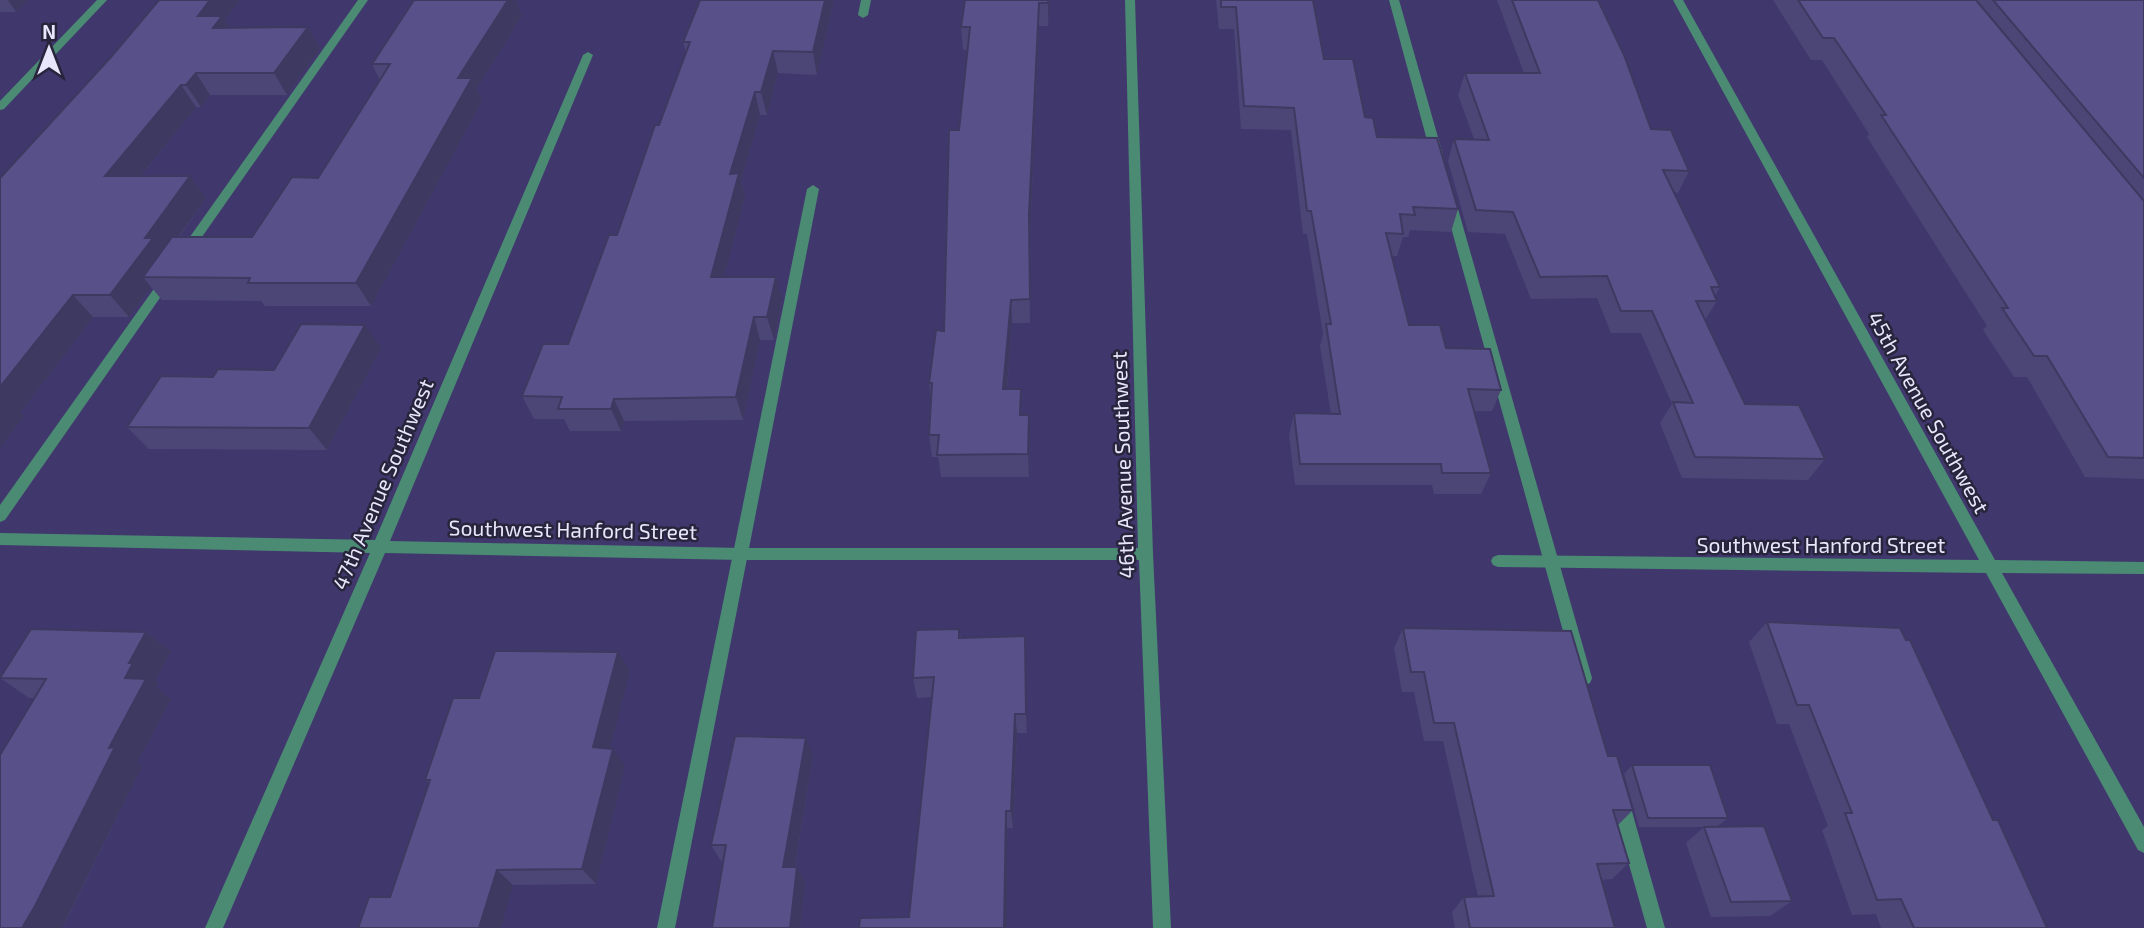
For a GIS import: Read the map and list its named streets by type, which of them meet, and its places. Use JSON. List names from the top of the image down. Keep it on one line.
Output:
{"streets":{"street":["45th Avenue Southwest","46th Avenue Southwest","47th Avenue Southwest","Southwest Hanford Street"]},"crossings":[["45th Avenue Southwest","Southwest Hanford Street"],["46th Avenue Southwest","Southwest Hanford Street"],["47th Avenue Southwest","Southwest Hanford Street"]],"north":"top"}
